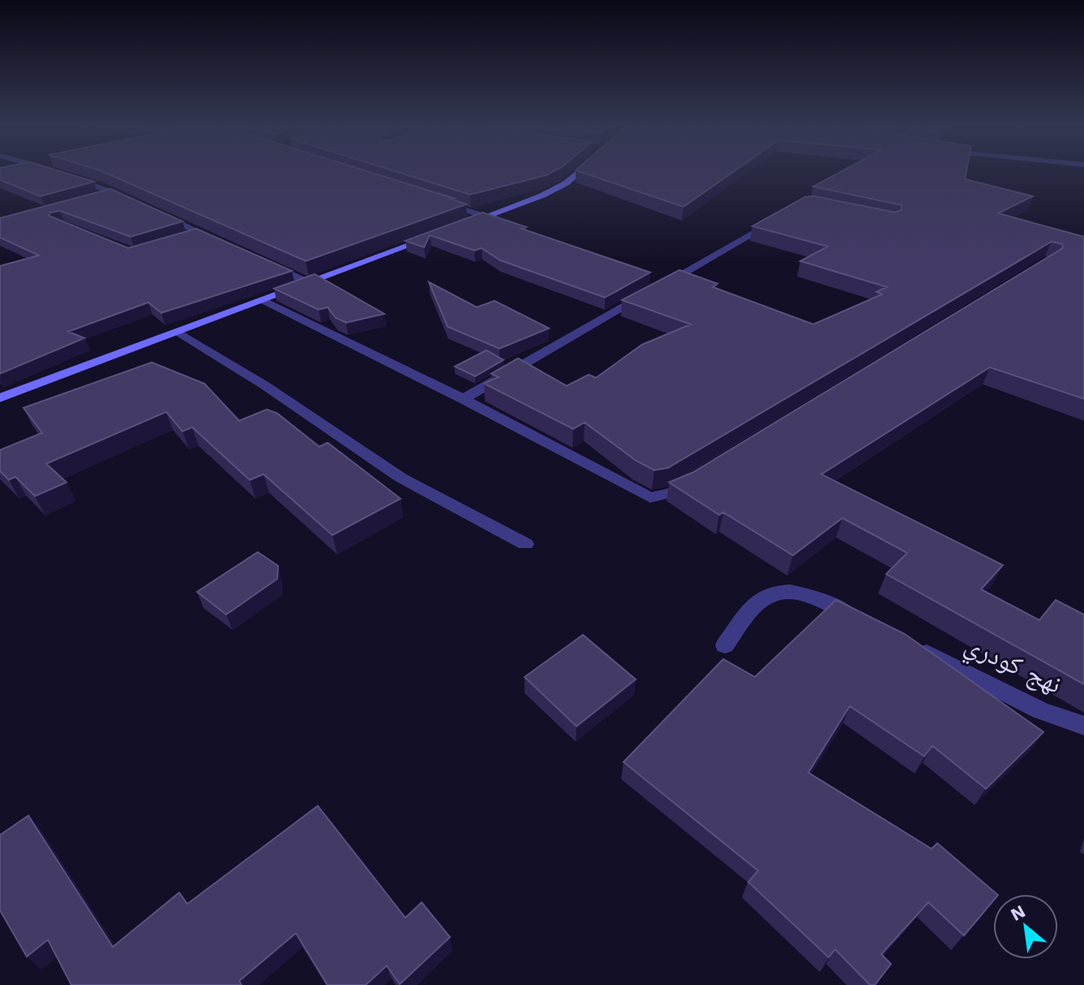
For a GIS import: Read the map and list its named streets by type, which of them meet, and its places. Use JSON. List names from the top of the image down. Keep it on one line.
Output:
{"streets":{"street":["نهج كودري"]},"north":"top left"}
